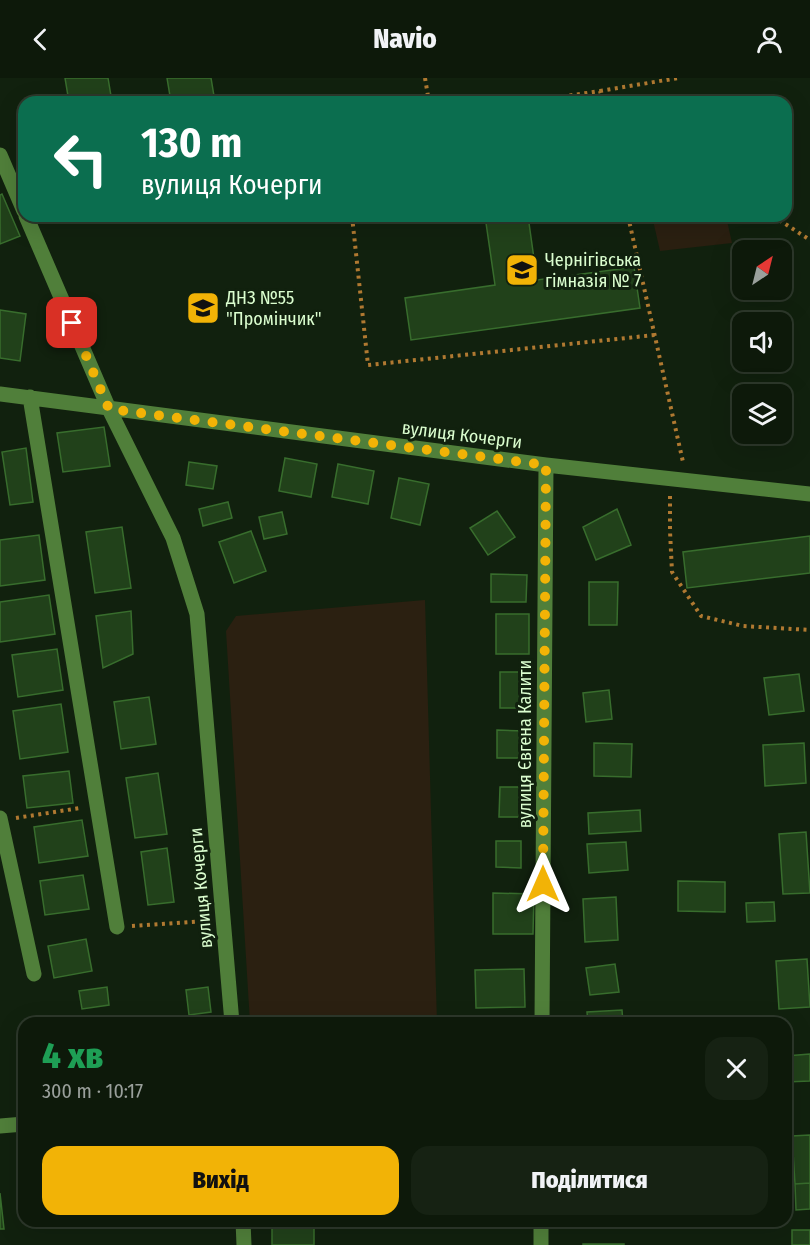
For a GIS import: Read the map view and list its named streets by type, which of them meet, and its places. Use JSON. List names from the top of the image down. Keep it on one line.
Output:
{"streets":{"street":["вулиця Кочерги","вулиця Євгена Калити"]},"crossings":[["вулиця Кочерги","вулиця Євгена Калити"]],"places":{"school or university":["Чернігівська гімназія № 7","ДНЗ №55 \"Промінчик\""]},"north":"top right","page":{"header":"Navio","turn":["130 m","вулиця Кочерги"],"heading":["4 хв","300 m · 10:17"],"buttons":["Вихід","Поділитися"]}}
